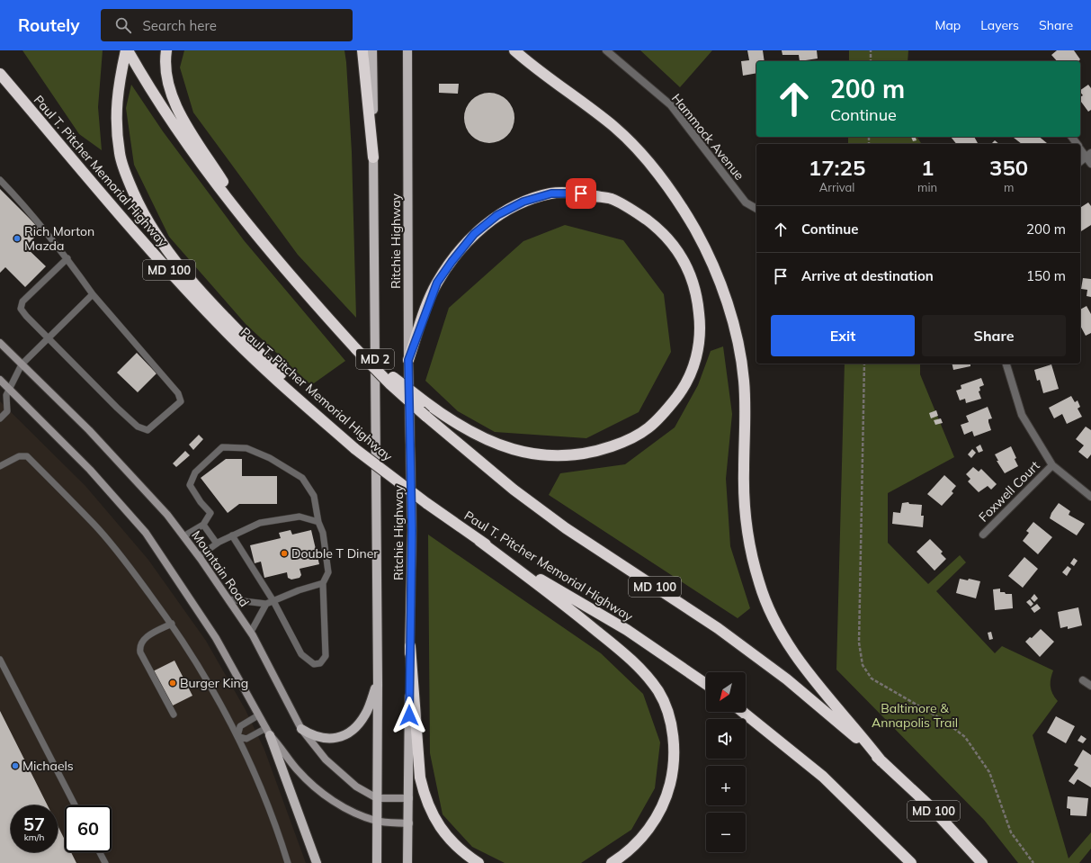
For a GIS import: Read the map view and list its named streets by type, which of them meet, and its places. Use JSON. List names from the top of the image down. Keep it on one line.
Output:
{"streets":{"highway":["Paul T. Pitcher Memorial Highway","MD 100"],"main road":["Ritchie Highway","MD 2","Mountain Road"],"street":["Hammock Avenue","Foxwell Court"]},"crossings":[["Ritchie Highway","Mountain Road"]],"parks":["Baltimore & Annapolis Trail"],"places":["Rich Morton Mazda","Double T Diner","Burger King","Michaels"],"north":"bottom left","page":{"header":"Routely","search":"Search here","nav":["Map","Layers","Share"],"turn":["200 m","Continue"],"eta":["17:25","Arrival","1","min","350","m"],"list":[{"name":"Continue","value":"200 m"},{"name":"Arrive at destination","value":"150 m"}],"buttons":["Exit","Share"],"map_buttons":["+","−"],"speed":"57 km/h","limit":"60"}}
